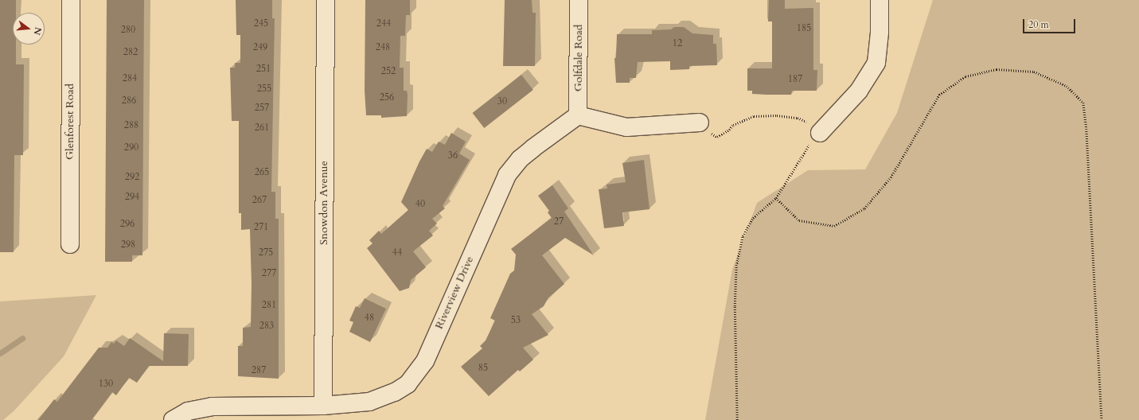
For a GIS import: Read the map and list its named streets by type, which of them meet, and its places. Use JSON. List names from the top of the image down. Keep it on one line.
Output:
{"streets":{"street":["Golfdale Road","Glenforest Road","Snowdon Avenue","Riverview Drive"]},"crossings":[["Golfdale Road","Riverview Drive"],["Snowdon Avenue","Riverview Drive"]],"house_numbers":["245","244","185","280","12","249","248","282","251","252","284","187","255","256","286","30","257","288","261","290","36","265","292","294","267","40","27","296","271","298","275","44","277","281","48","53","283","85","287","130"],"scale_bar":"20 m","north":"right"}
